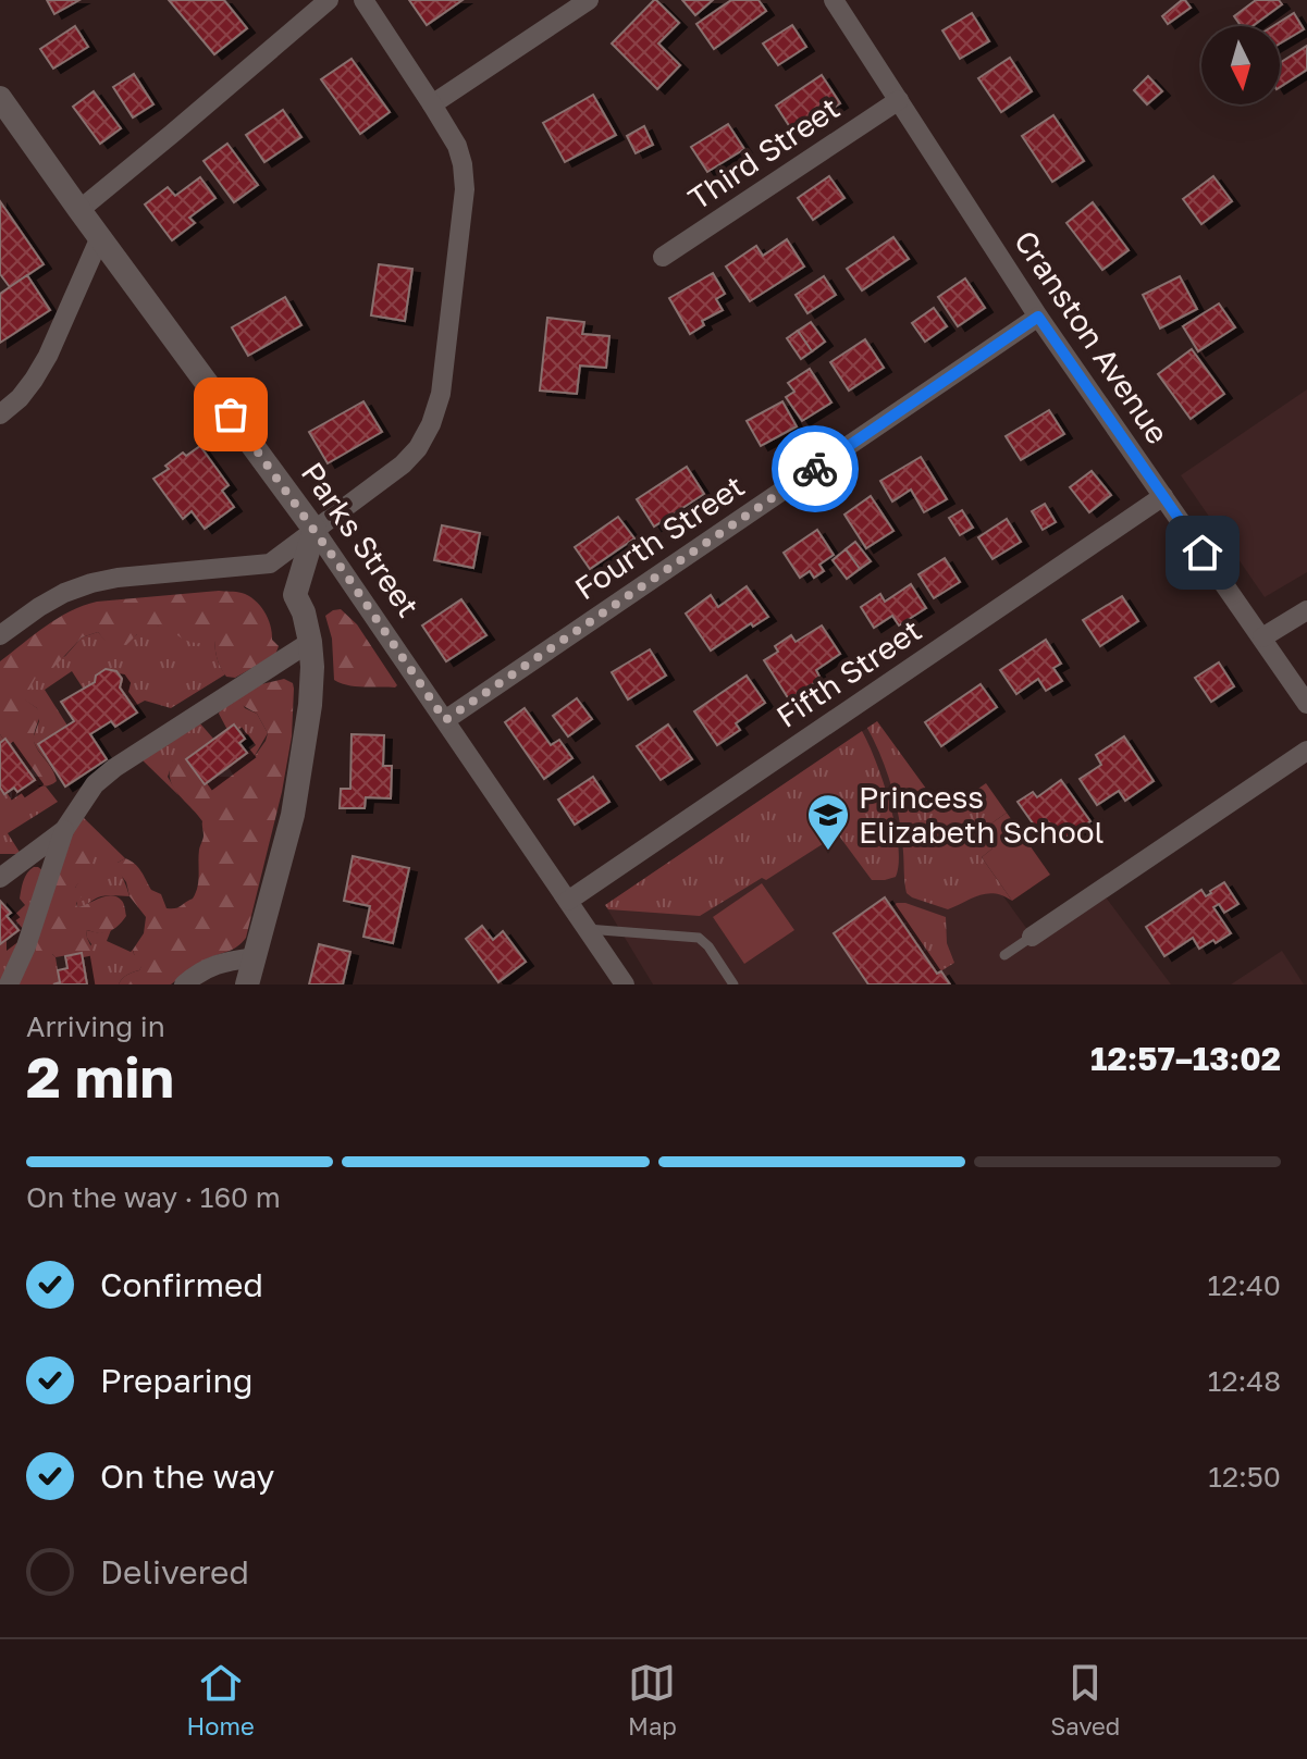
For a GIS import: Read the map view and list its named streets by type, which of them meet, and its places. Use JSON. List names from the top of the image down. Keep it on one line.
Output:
{"streets":{"street":["Third Street","Cranston Avenue","Fourth Street","Parks Street","Fifth Street"]},"crossings":[["Third Street","Cranston Avenue"],["Cranston Avenue","Fourth Street"],["Cranston Avenue","Fifth Street"],["Fourth Street","Parks Street"],["Parks Street","Fifth Street"]],"places":{"school or university":["Princess Elizabeth School"]},"north":"bottom","page":{"heading":["2 min","Arriving in","12:57–13:02"],"bar":"On the way · 160 m","list":[["Confirmed","12:40"],["Preparing","12:48"],["On the way","12:50"],"Delivered"],"tabs":["Home","Map","Saved"]}}
